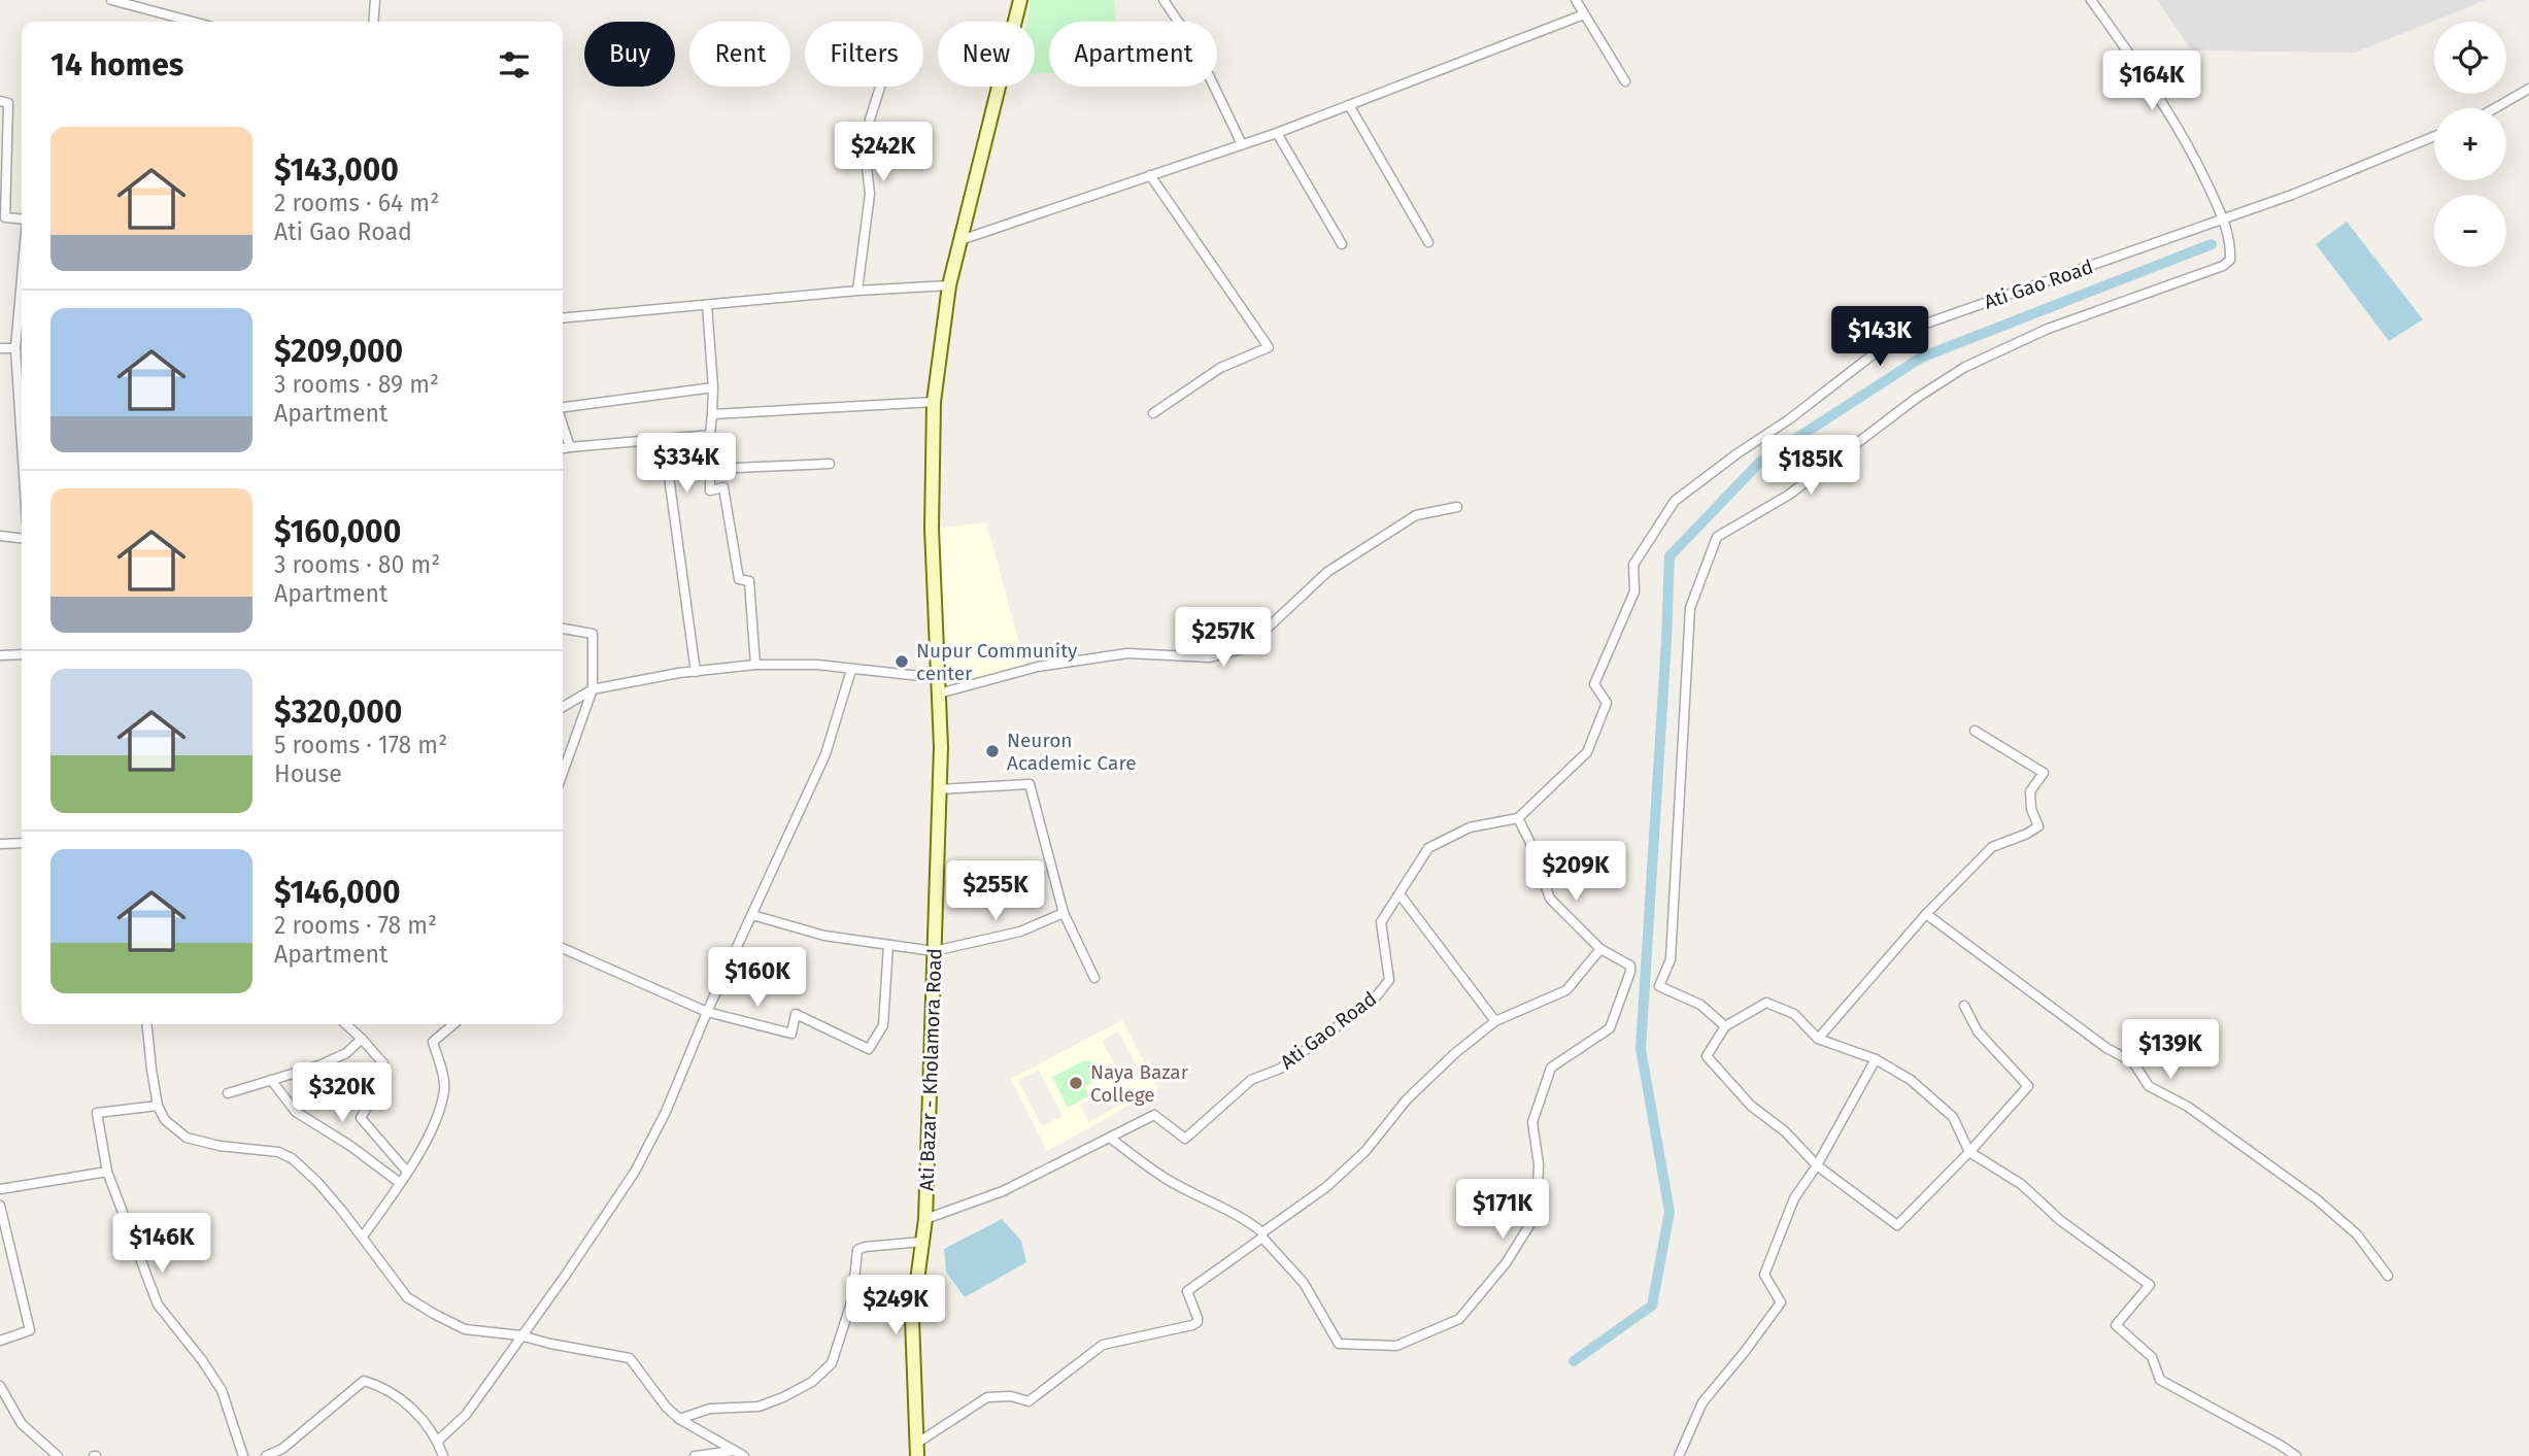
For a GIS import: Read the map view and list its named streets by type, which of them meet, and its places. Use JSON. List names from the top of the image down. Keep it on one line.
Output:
{"streets":{"main road":["Ati Bazar - Kholamora Road"],"street":["Ati Gao Road"]},"places":["Nupur Community center","Neuron Academic Care","Naya Bazar College"],"page":{"map_buttons":["+","−"],"chip":["Buy","Rent","Filters","New","Apartment"],"heading":"14 homes","price":["$164K","$242K","$143K","$334K","$185K","$257K","$209K","$255K","$160K","$139K","$320K","$171K","$146K","$249K"],"list":[{"name":"$143,000","note":"2 rooms · 64 m² · Ati Gao Road"},{"name":"$209,000","note":"3 rooms · 89 m² · Apartment"},{"name":"$160,000","note":"3 rooms · 80 m² · Apartment"},{"name":"$320,000","note":"5 rooms · 178 m² · House"},{"name":"$146,000","note":"2 rooms · 78 m² · Apartment"}]}}
